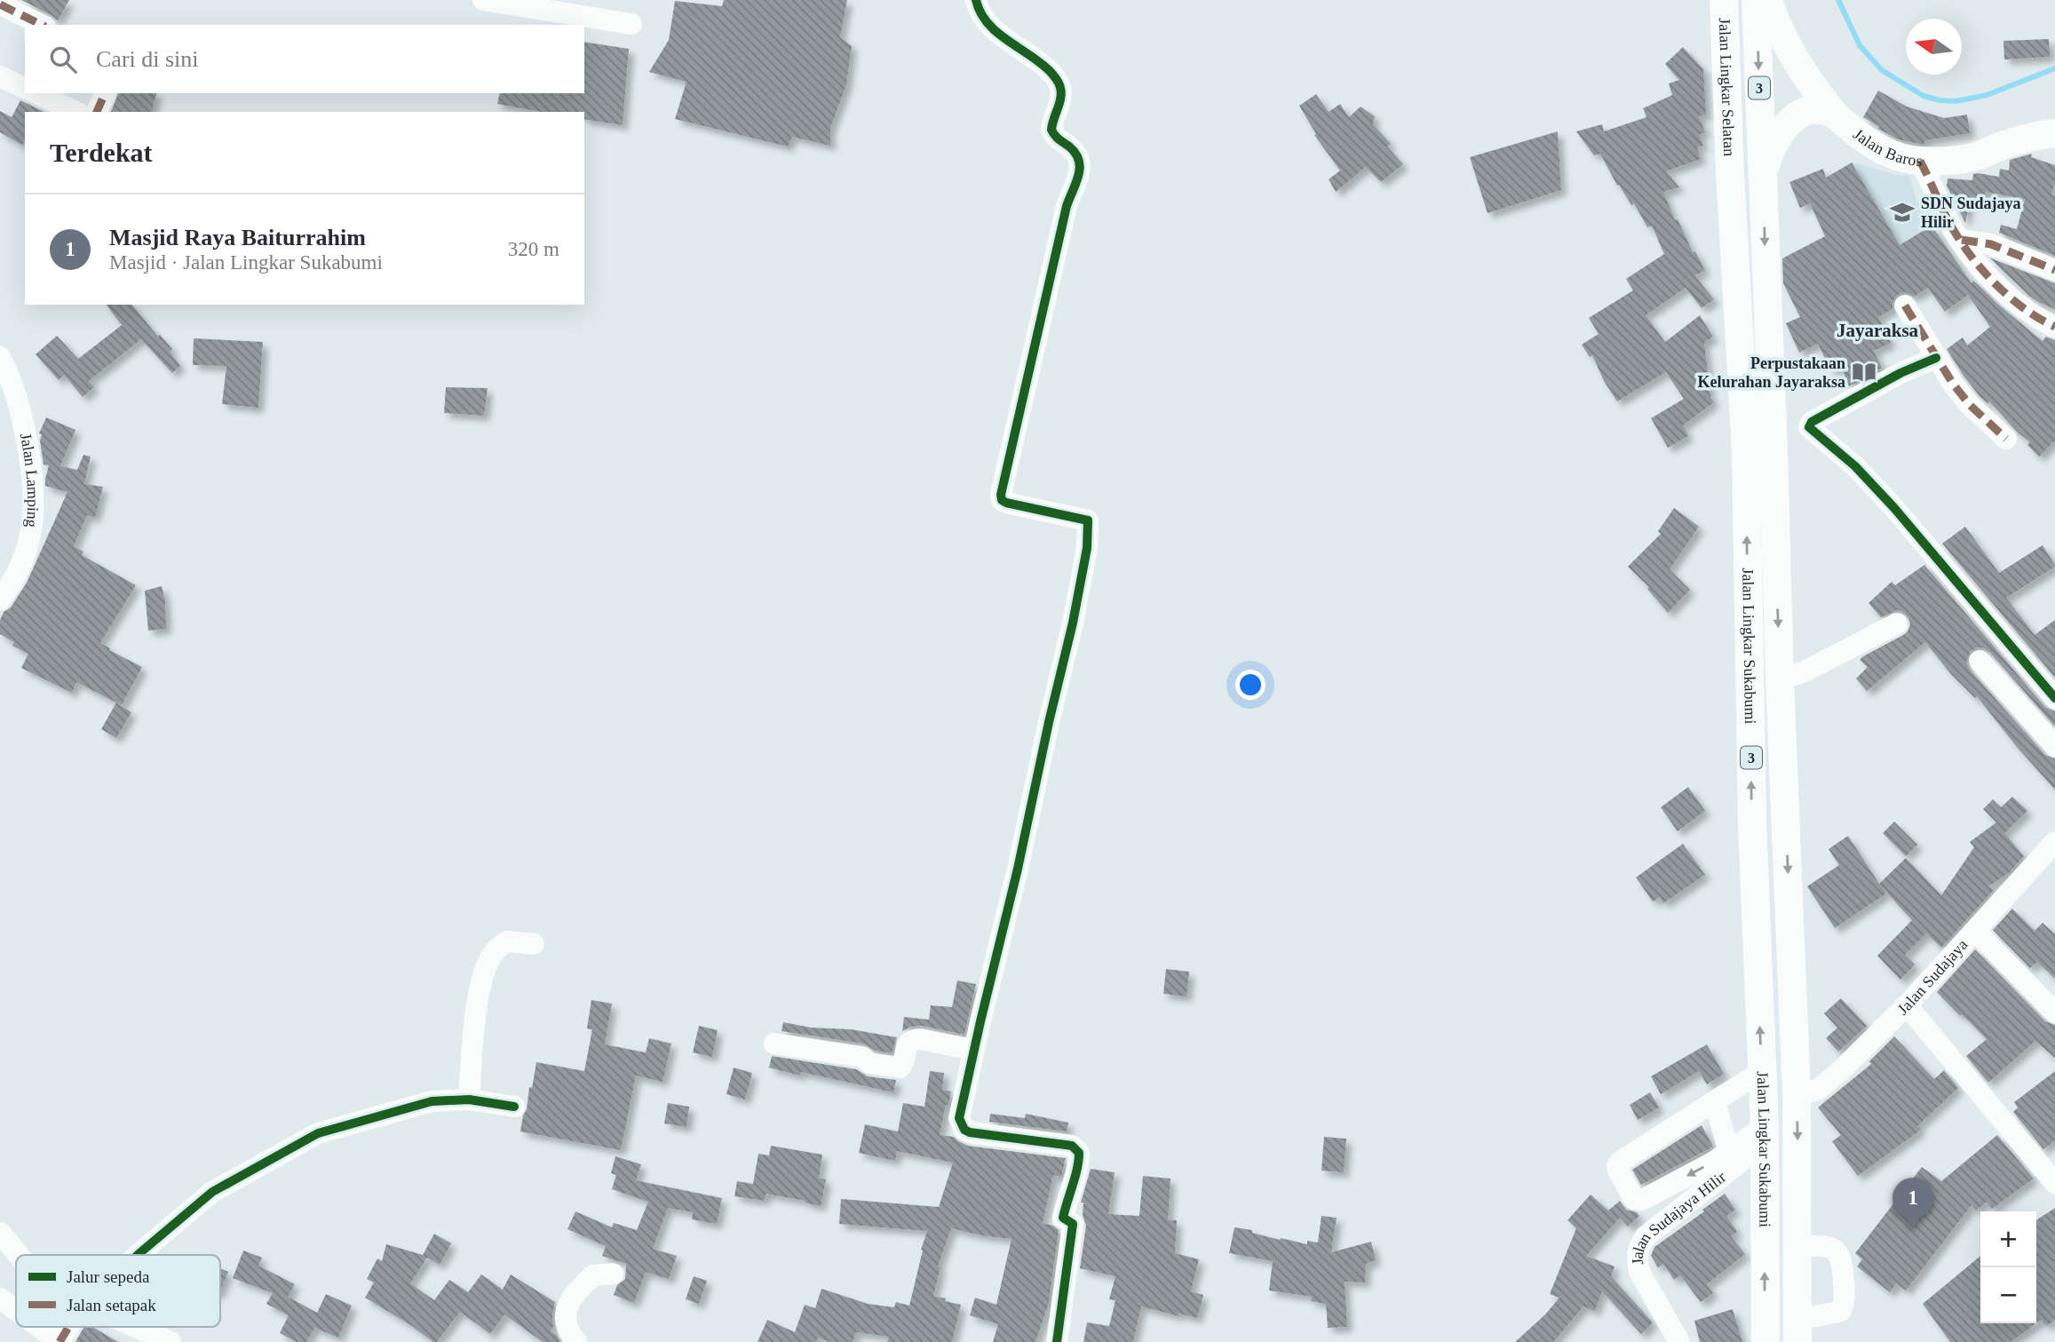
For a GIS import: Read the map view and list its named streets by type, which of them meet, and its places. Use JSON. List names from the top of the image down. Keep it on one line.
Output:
{"streets":{"main road":["Jalan Lingkar Selatan","3","Jalan Baros","Jalan Lingkar Sukabumi"],"street":["Jalan Lamping","Jalan Sudajaya","Jalan Sudajaya Hilir"]},"crossings":[["Jalan Lingkar Selatan","Jalan Lingkar Sukabumi"],["Jalan Lingkar Sukabumi","Jalan Sudajaya"],["Jalan Lingkar Sukabumi","Jalan Sudajaya Hilir"]],"districts":["Jayaraksa"],"places":{"school or university":["SDN Sudajaya Hilir"],"library":["Perpustakaan Kelurahan Jayaraksa"]},"legend":["Jalur sepeda","Jalan setapak"],"north":"left","page":{"search":"Cari di sini","heading":"Terdekat","list":[{"mark":"1","name":"Masjid Raya Baiturrahim","note":"Masjid · Jalan Lingkar Sukabumi","value":"320 m"}],"pins":"1","map_buttons":["+","−"]}}
